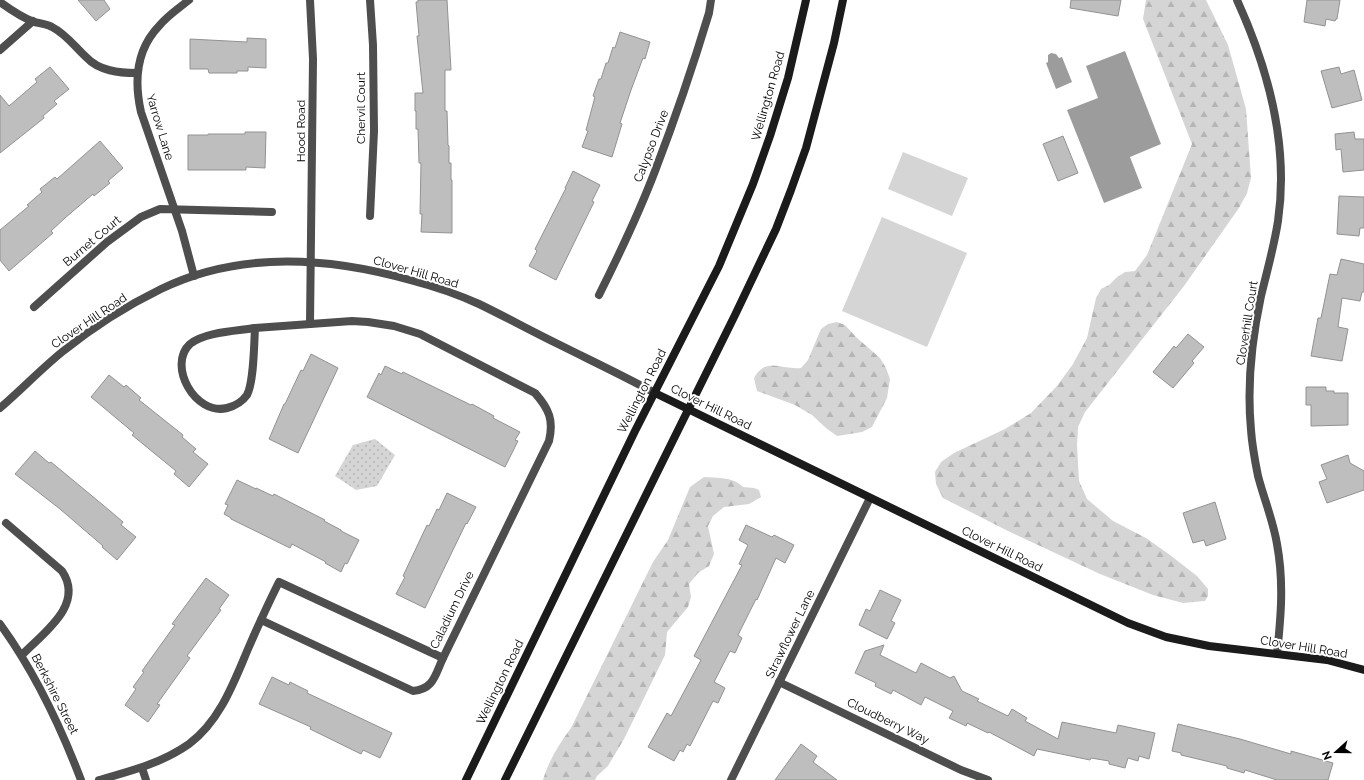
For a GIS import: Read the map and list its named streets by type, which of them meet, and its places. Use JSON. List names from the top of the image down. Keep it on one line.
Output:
{"streets":{"main road":["Wellington Road","Clover Hill Road"],"street":["Chervil Court","Yarrow Lane","Hood Road","Calypso Drive","Burnet Court","Cloverhill Court","Caladium Drive","Strawflower Lane","Berkshire Street","Cloudberry Way"]},"crossings":[["Wellington Road","Clover Hill Road"],["Yarrow Lane","Burnet Court"],["Yarrow Lane","Clover Hill Road"],["Hood Road","Clover Hill Road"],["Clover Hill Road","Cloverhill Court"],["Clover Hill Road","Strawflower Lane"],["Strawflower Lane","Cloudberry Way"]],"north":"left"}
